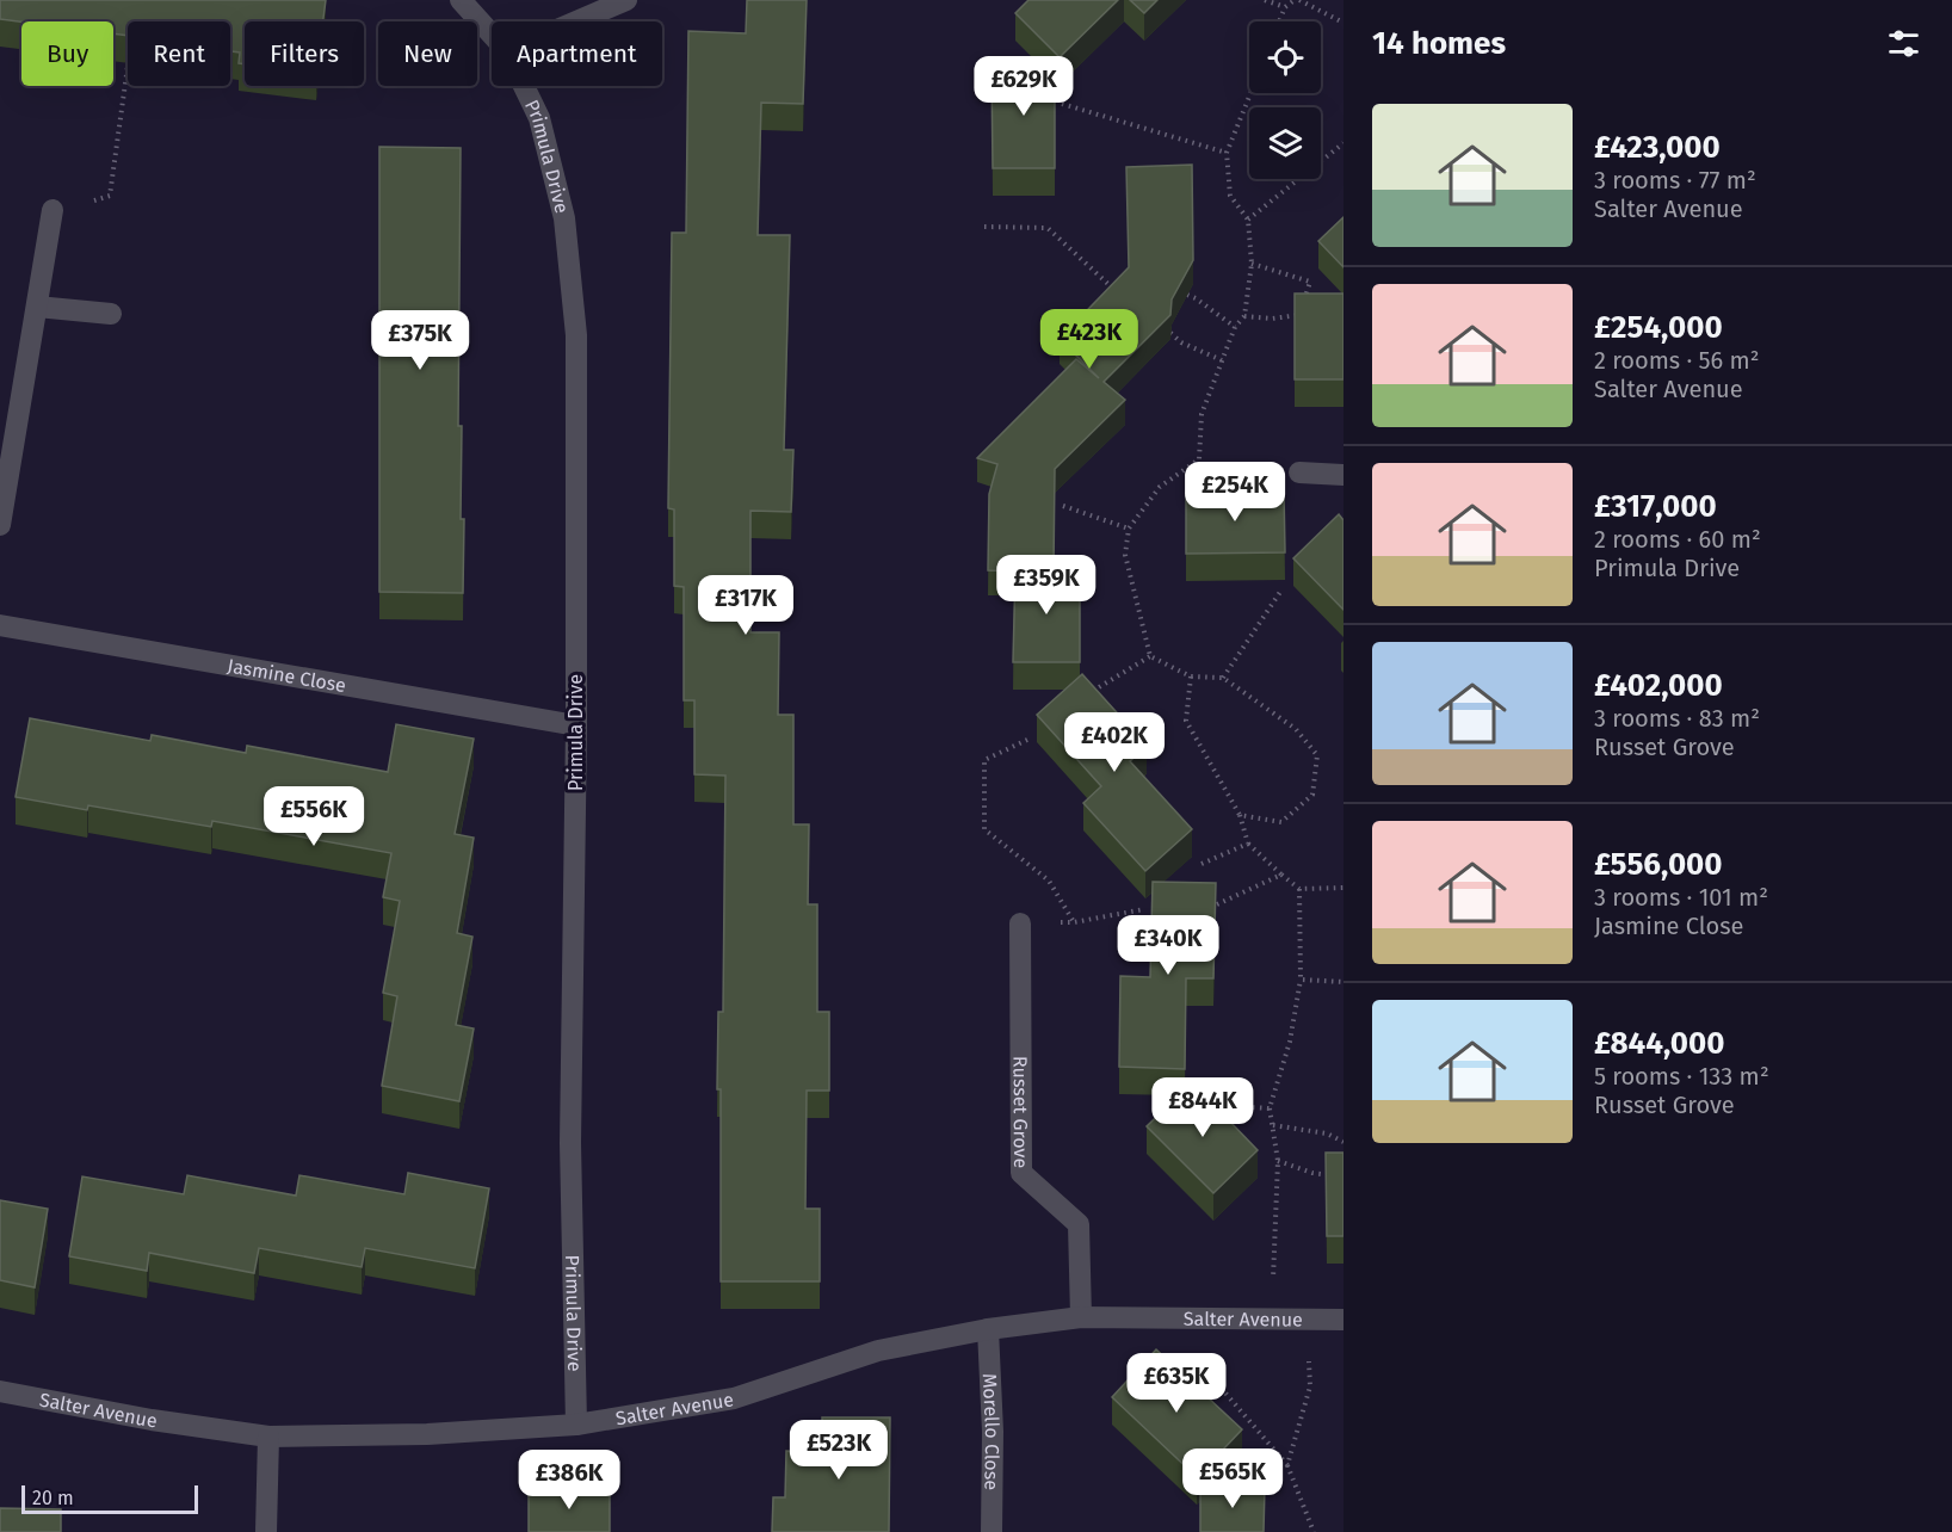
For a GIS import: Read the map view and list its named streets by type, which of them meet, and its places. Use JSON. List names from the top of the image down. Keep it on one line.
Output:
{"streets":{"street":["Primula Drive","Jasmine Close","Russet Grove","Salter Avenue","Morello Close"]},"crossings":[["Primula Drive","Jasmine Close"],["Primula Drive","Salter Avenue"],["Russet Grove","Salter Avenue"],["Salter Avenue","Morello Close"]],"scale_bar":"20 m","page":{"heading":"14 homes","chip":["Buy","Rent","Filters","New","Apartment"],"price":["£629K","£423K","£375K","£254K","£359K","£317K","£402K","£556K","£340K","£844K","£635K","£523K","£565K","£386K"],"list":[{"name":"£423,000","note":"3 rooms · 77 m² · Salter Avenue"},{"name":"£254,000","note":"2 rooms · 56 m² · Salter Avenue"},{"name":"£317,000","note":"2 rooms · 60 m² · Primula Drive"},{"name":"£402,000","note":"3 rooms · 83 m² · Russet Grove"},{"name":"£556,000","note":"3 rooms · 101 m² · Jasmine Close"},{"name":"£844,000","note":"5 rooms · 133 m² · Russet Grove"}],"scale":"20 m"}}
